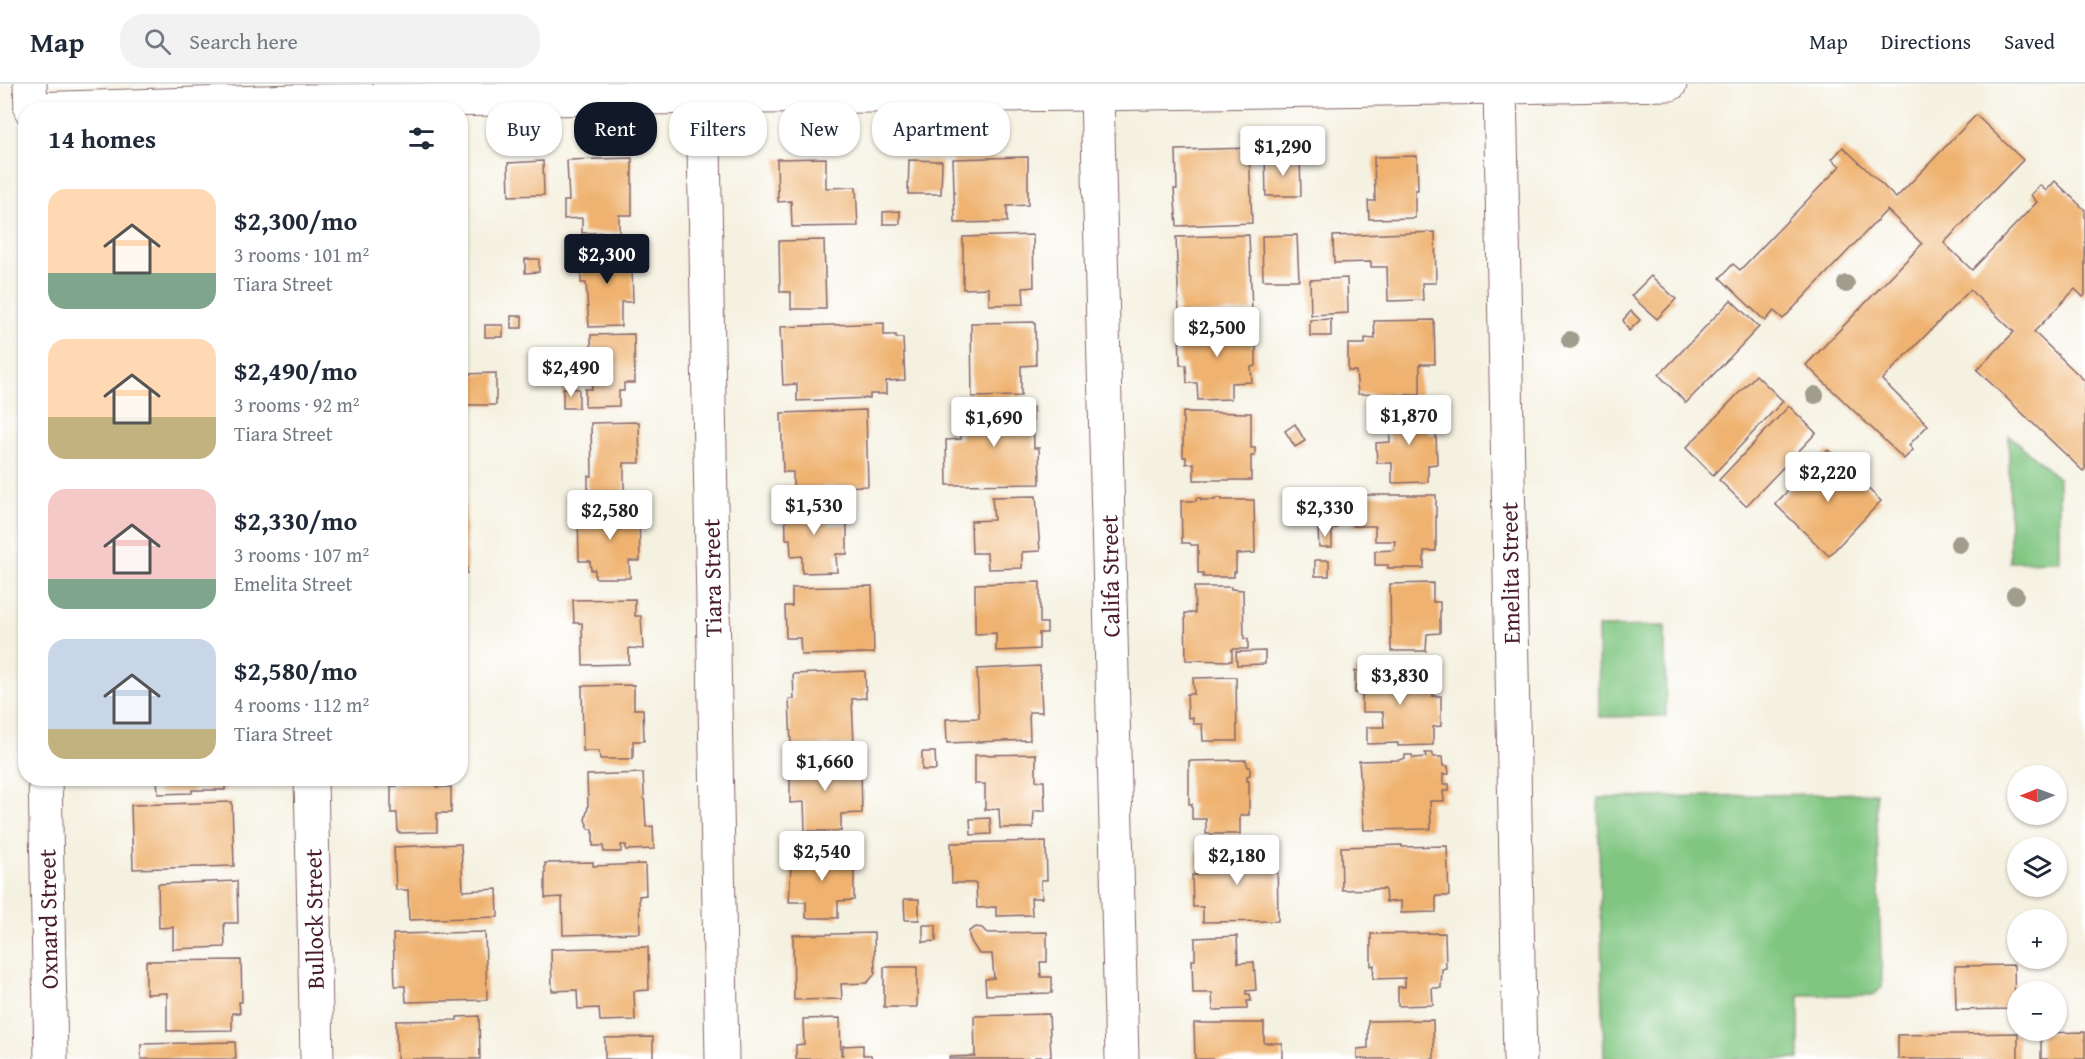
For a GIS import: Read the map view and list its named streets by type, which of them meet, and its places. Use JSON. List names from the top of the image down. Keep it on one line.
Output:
{"streets":{"street":["Emelita Street","Califa Street","Tiara Street","Oxnard Street","Bullock Street"]},"north":"left","page":{"header":"Map","search":"Search here","nav":["Map","Directions","Saved"],"chip":["Buy","Rent","Filters","New","Apartment"],"heading":"14 homes","price":["$1,290","$2,300","$2,500","$2,490","$1,870","$1,690","$2,220","$1,530","$2,330","$2,580","$3,830","$1,660","$2,540","$2,180"],"list":[{"name":"$2,300/mo","note":"3 rooms · 101 m² · Tiara Street"},{"name":"$2,490/mo","note":"3 rooms · 92 m² · Tiara Street"},{"name":"$2,330/mo","note":"3 rooms · 107 m² · Emelita Street"},{"name":"$2,580/mo","note":"4 rooms · 112 m² · Tiara Street"}],"map_buttons":["+","−"]}}
